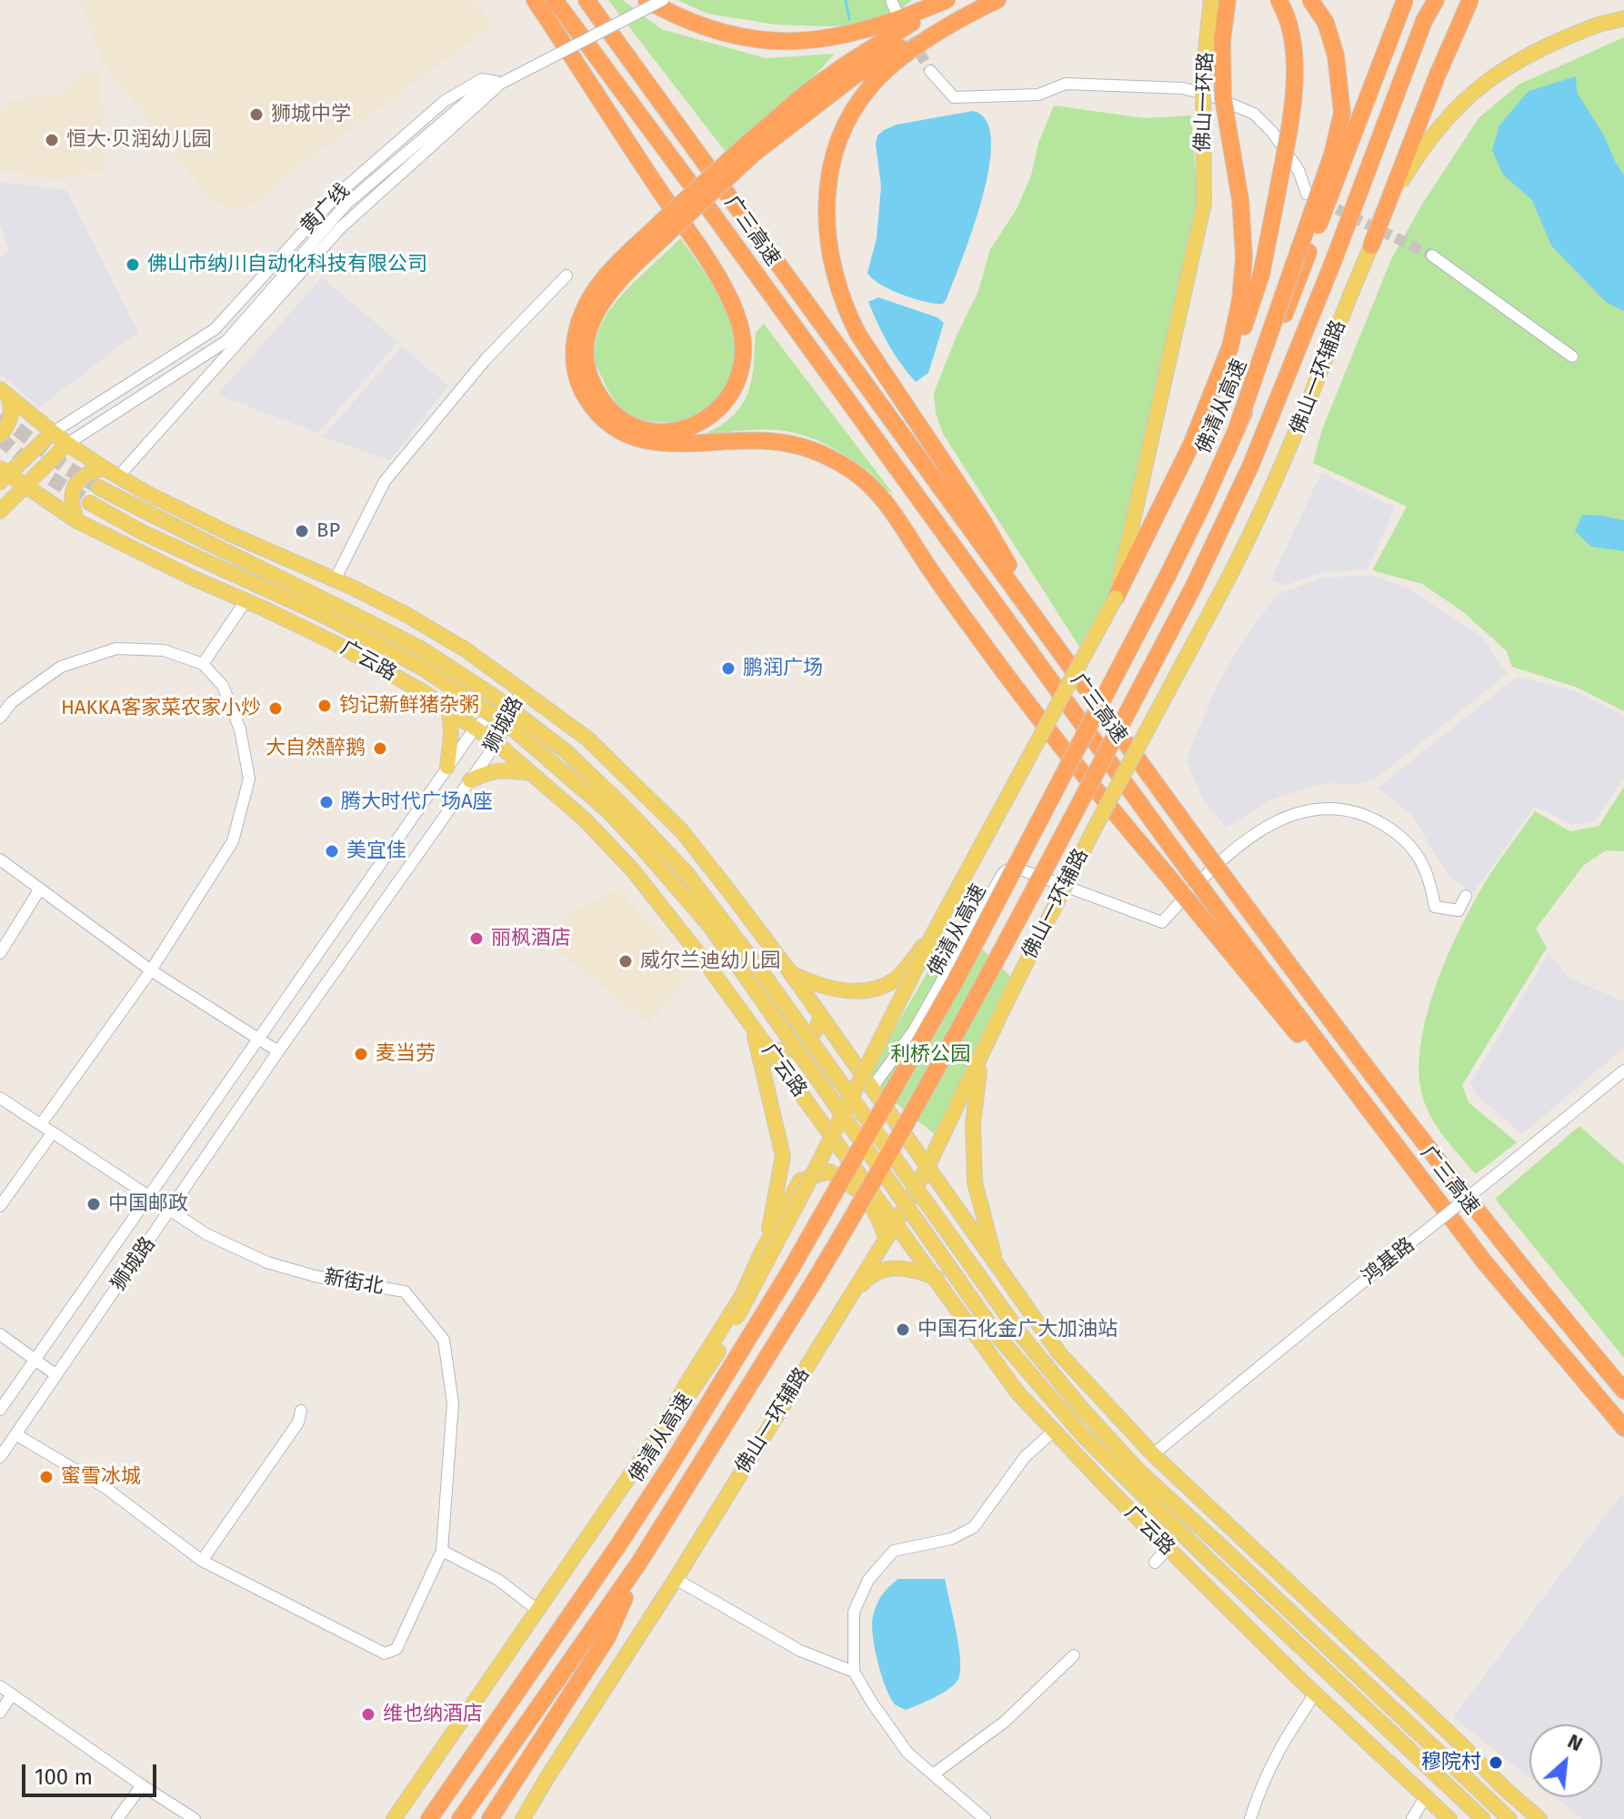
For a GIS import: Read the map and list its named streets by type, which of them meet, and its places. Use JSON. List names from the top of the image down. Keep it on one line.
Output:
{"streets":{"highway":["广三高速","佛清从高速"],"main road":["佛山一环路","佛山一环辅路","广云路"],"street":["黄广线","狮城路","鸿基路","新街北"]},"crossings":[["佛山一环辅路","广云路"],["广云路","狮城路"],["狮城路","新街北"]],"parks":["利桥公园"],"places":["狮城中学","恒大·贝润幼儿园","佛山市纳川自动化科技有限公司","BP","鹏润广场","钧记新鲜猪杂粥","HAKKA客家菜农家小炒","大自然醉鹅","腾大时代广场A座","美宜佳","丽枫酒店","威尔兰迪幼儿园","麦当劳","中国邮政","中国石化金广大加油站","蜜雪冰城","维也纳酒店","穆院村"],"scale_bar":"100 m","north":"top right"}
